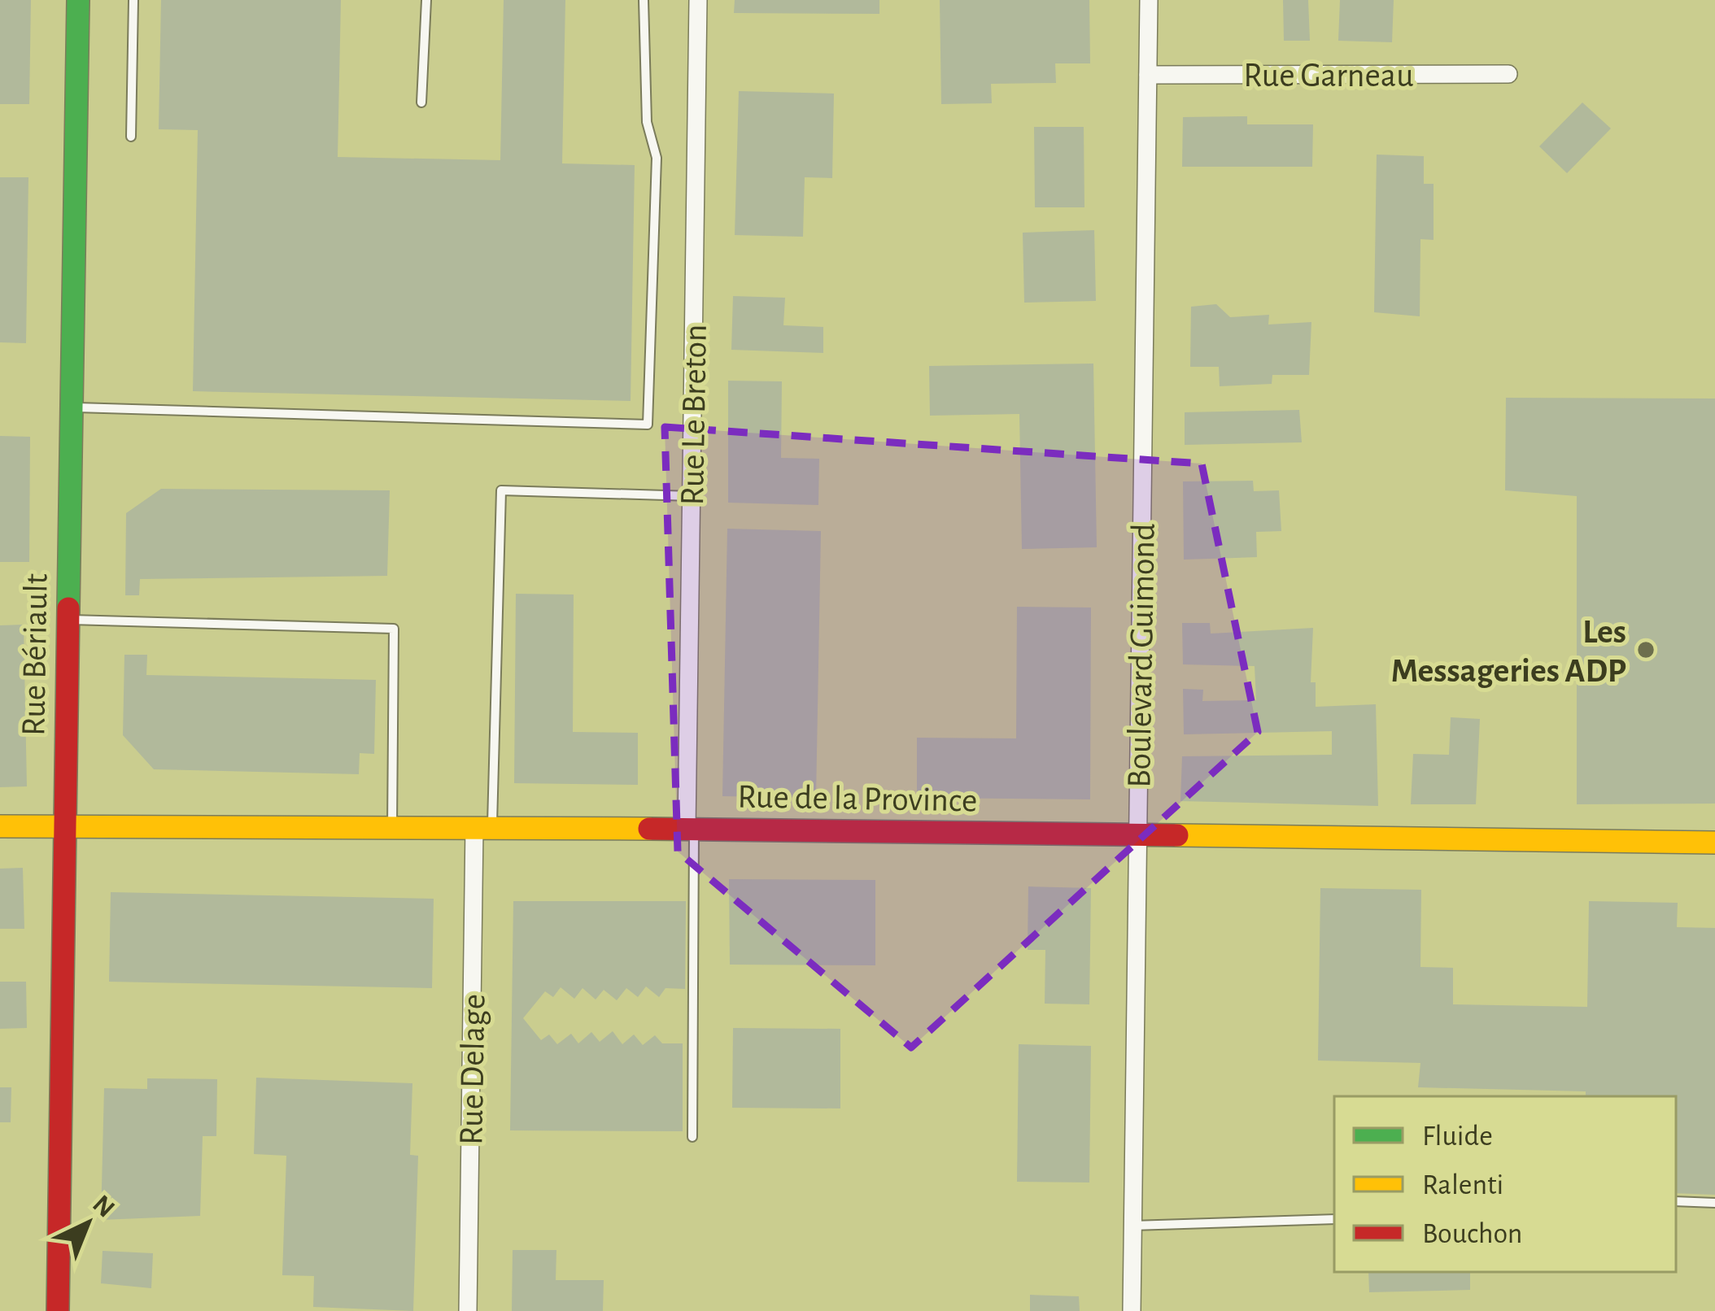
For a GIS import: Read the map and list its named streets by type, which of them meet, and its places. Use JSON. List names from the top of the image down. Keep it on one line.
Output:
{"streets":{"street":["Rue Garneau","Rue Le Breton","Rue Bériault","Boulevard Guimond","Rue de la Province","Rue Delage"]},"crossings":[["Rue Garneau","Boulevard Guimond"],["Rue Le Breton","Rue de la Province"],["Rue Bériault","Rue de la Province"],["Boulevard Guimond","Rue de la Province"],["Rue de la Province","Rue Delage"]],"places":["Les Messageries ADP"],"legend":["Fluide","Ralenti","Bouchon"],"north":"top right"}
